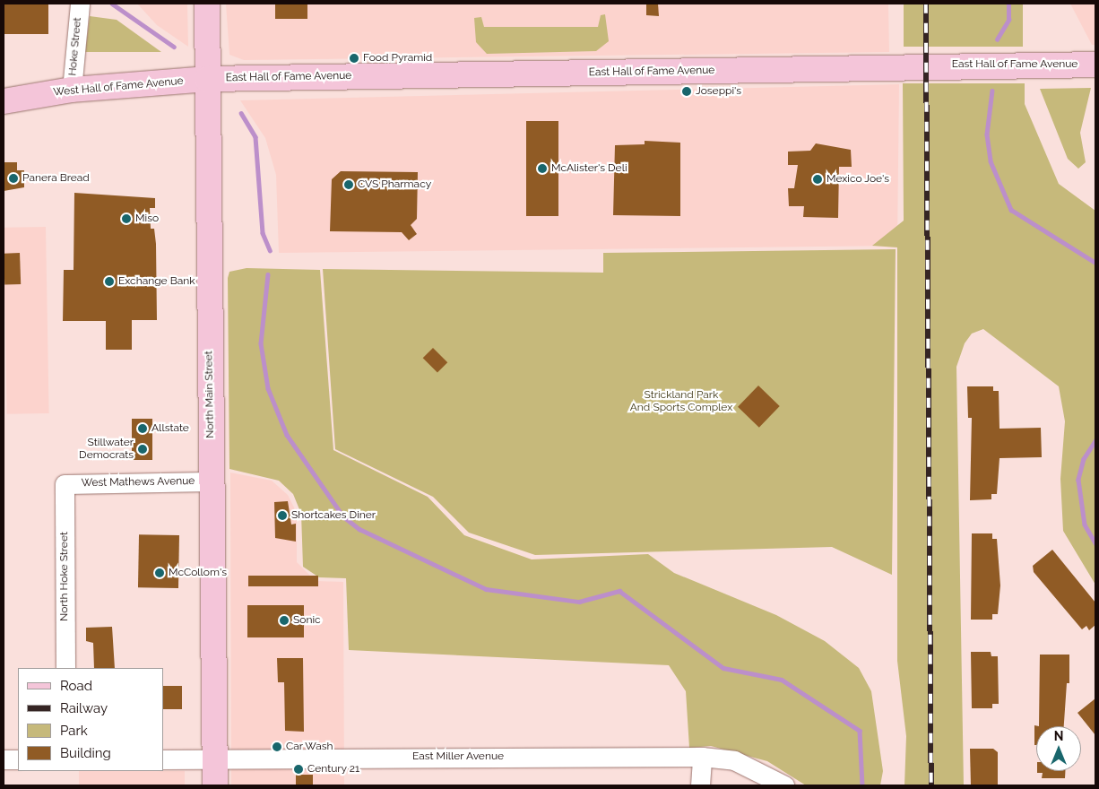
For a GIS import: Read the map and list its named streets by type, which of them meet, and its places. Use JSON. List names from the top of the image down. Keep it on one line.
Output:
{"streets":{"main road":["East Hall of Fame Avenue","West Hall of Fame Avenue","North Main Street"],"street":["Hoke Street","West Mathews Avenue","North Hoke Street","East Miller Avenue"]},"crossings":[["Hoke Street","West Hall of Fame Avenue"],["East Hall of Fame Avenue","West Hall of Fame Avenue"],["East Hall of Fame Avenue","North Main Street"],["West Hall of Fame Avenue","North Main Street"],["North Main Street","West Mathews Avenue"],["North Main Street","East Miller Avenue"],["West Mathews Avenue","North Hoke Street"]],"parks":["Strickland Park And Sports Complex"],"places":["Food Pyramid","Joseppi's","McAlister's Deli","Panera Bread","Mexico Joe's","CVS Pharmacy","Miso","Exchange Bank","Allstate","Stillwater Democrats","Shortcakes Diner","McCollom's","Sonic","Car Wash","Century 21"],"legend":["Road","Railway","Park","Building"],"north":"top"}
